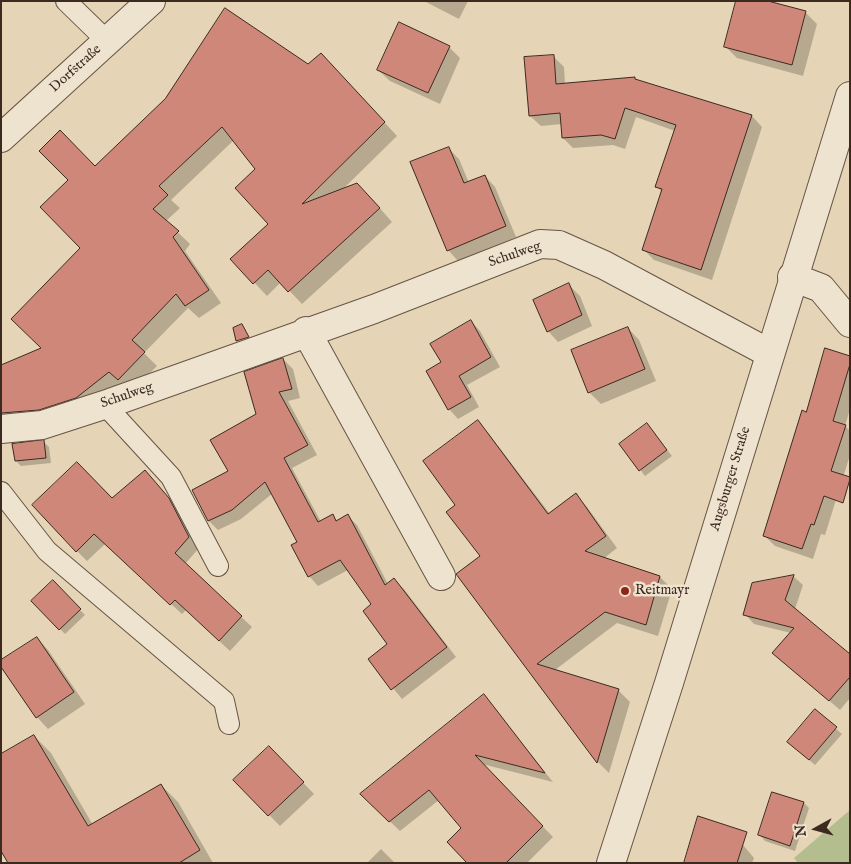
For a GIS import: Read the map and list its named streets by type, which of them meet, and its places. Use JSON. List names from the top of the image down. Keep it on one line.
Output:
{"streets":{"street":["Dorfstraße","Schulweg","Augsburger Straße"]},"crossings":[["Schulweg","Augsburger Straße"]],"places":["Reitmayr"],"north":"left"}
